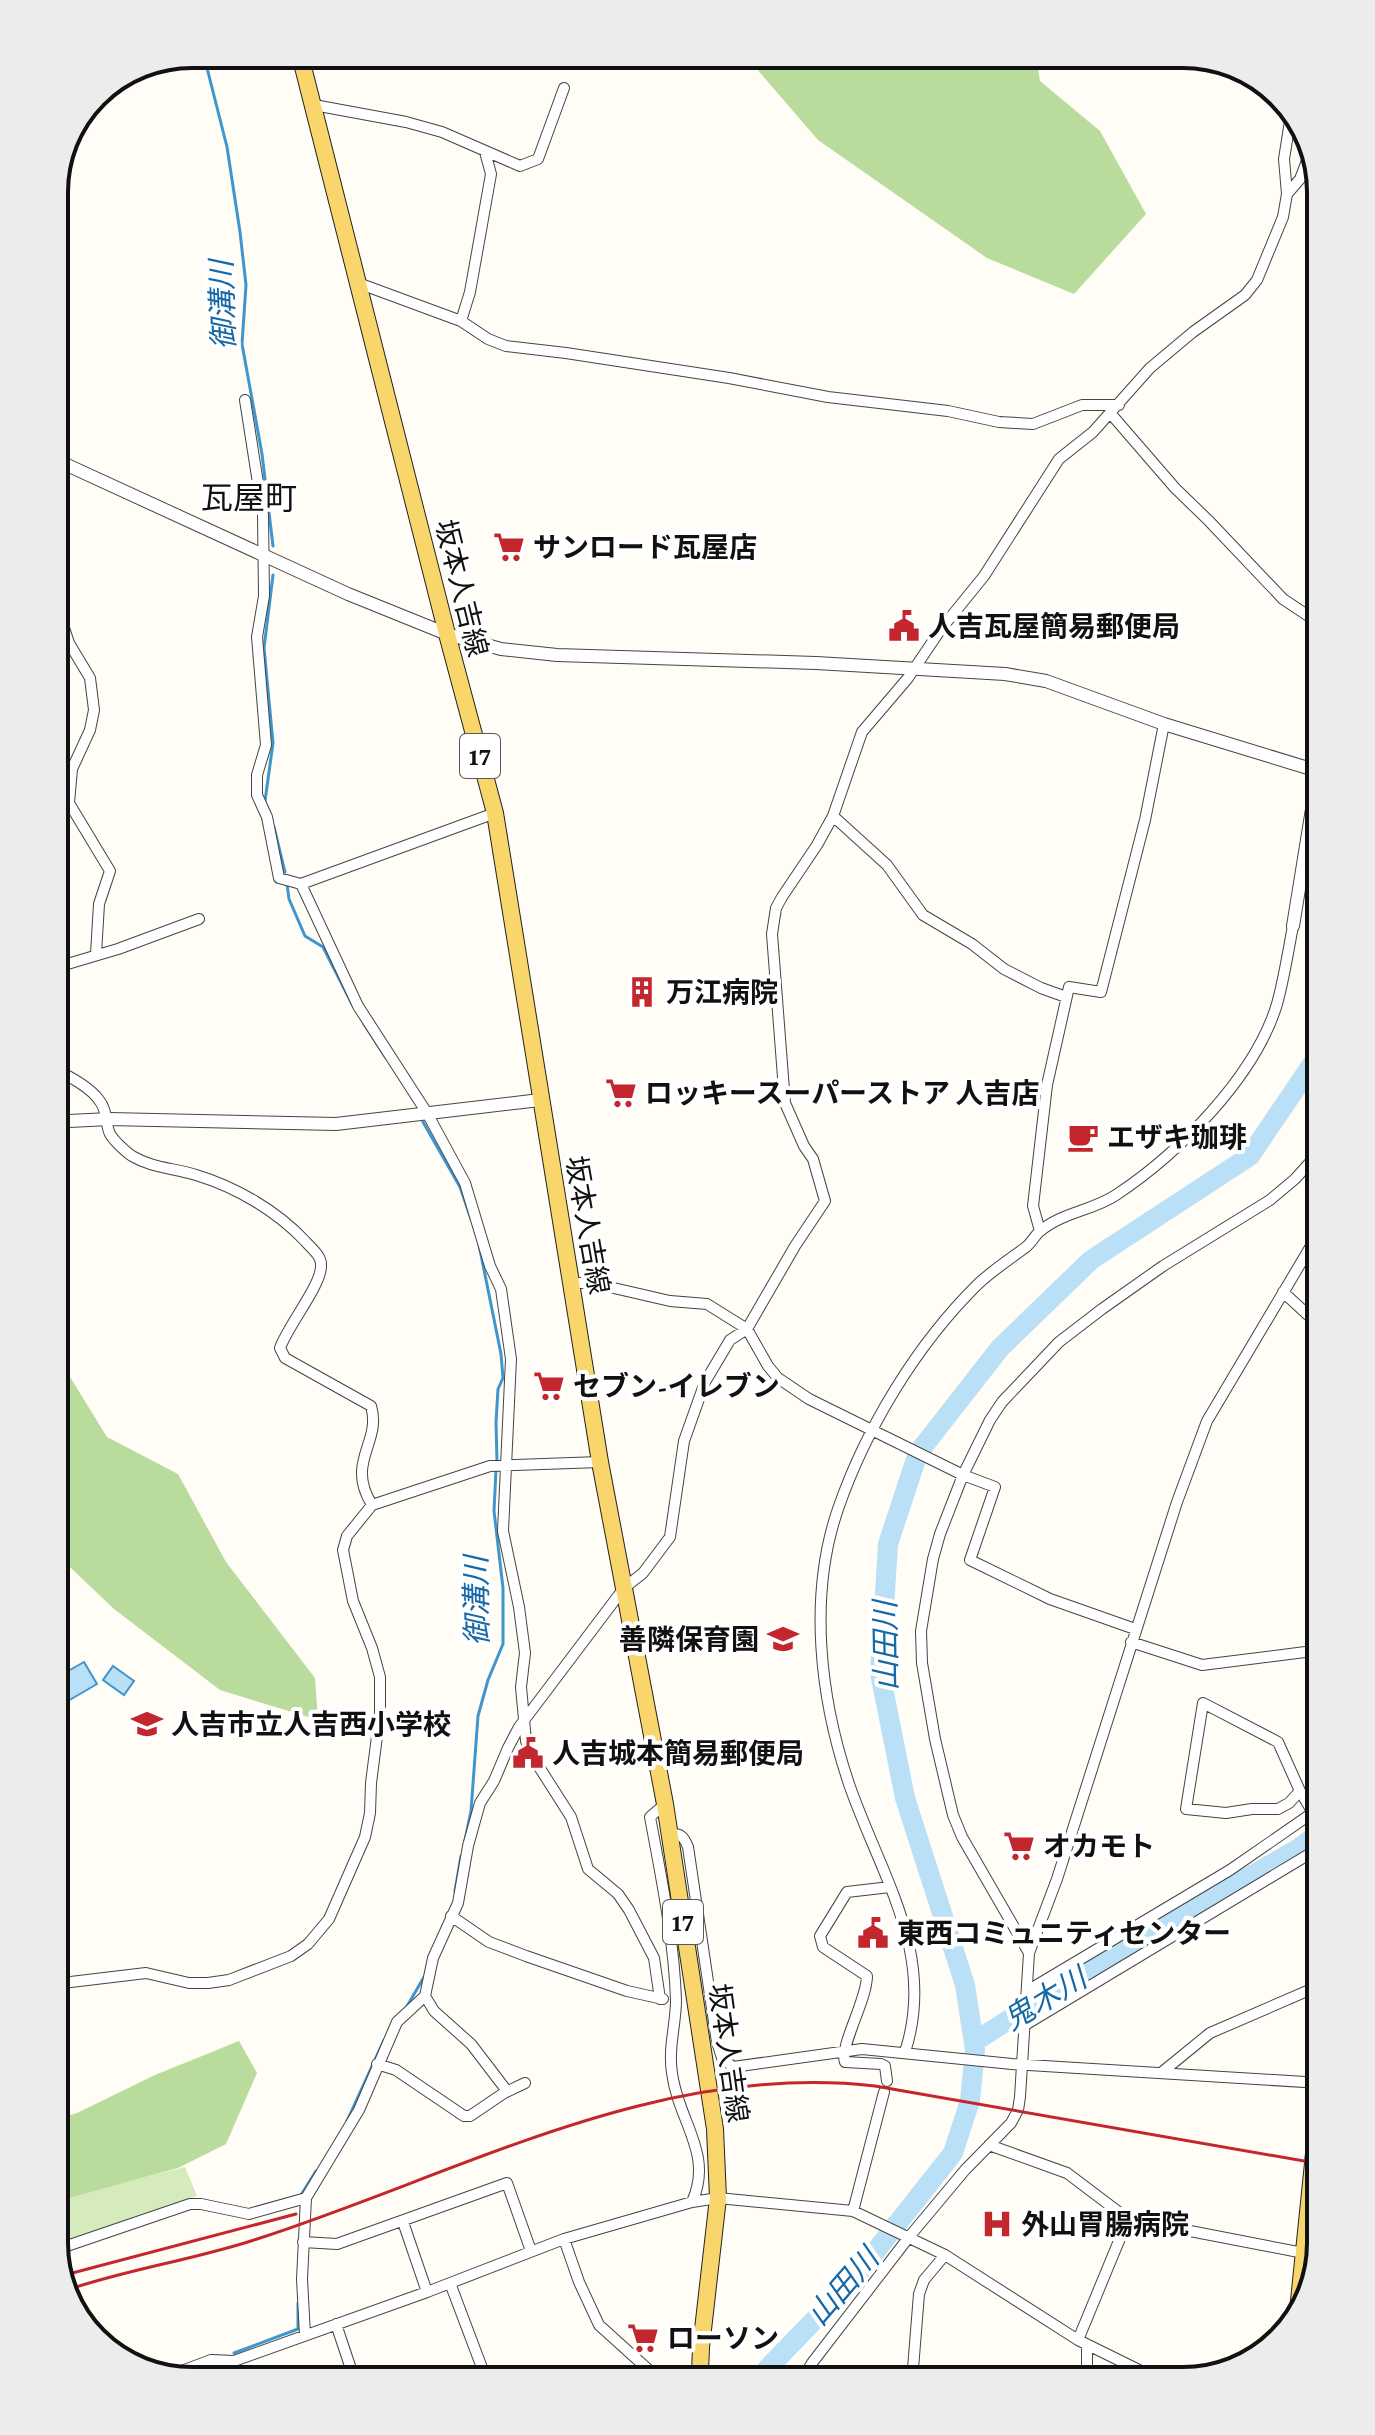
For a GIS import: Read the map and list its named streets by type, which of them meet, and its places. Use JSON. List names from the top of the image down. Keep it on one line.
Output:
{"streets":{"main road":["坂本人吉線","17"]},"districts":["瓦屋町"],"water":["御溝川","山田川","鬼木川"],"places":{"supermarket":["サンロード瓦屋店","ロッキースーパーストア 人吉店","セブン-イレブン","オカモト","ローソン"],"public building":["人吉瓦屋簡易郵便局","人吉城本簡易郵便局","東西コミュニティセンター"],"building":["万江病院"],"cafe":["エザキ珈琲"],"school or university":["善隣保育園","人吉市立人吉西小学校"],"hospital":["外山胃腸病院"]}}
